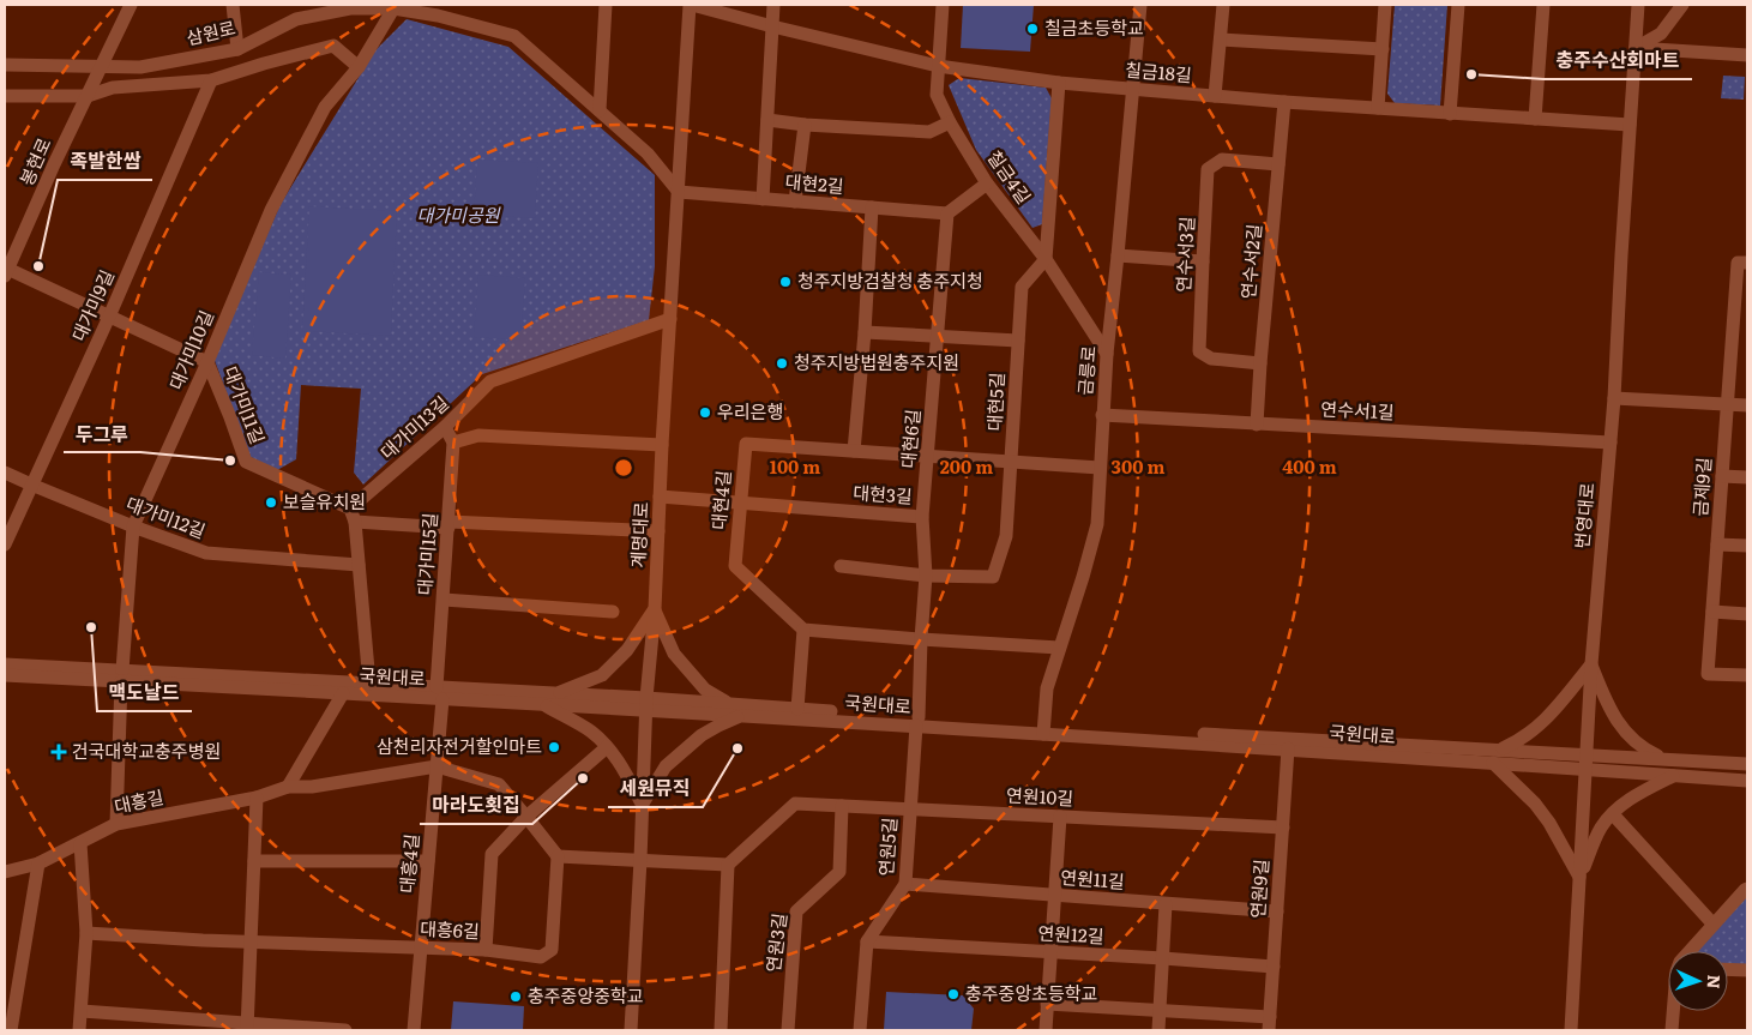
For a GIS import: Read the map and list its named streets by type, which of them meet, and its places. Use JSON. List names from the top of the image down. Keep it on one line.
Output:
{"streets":{"street":["삼원로","칠금18길","봉현로","칠금4길","대현2길","연수서3길","연수서2길","대가미9길","대가미10길","금릉로","대현5길","대가미11길","연수서1길","대가미13길","대현6길","금제9길","대현3길","대현4길","번영대로","대가미12길","계명대로","대가미15길","국원대로","연원10길","대흥길","연원5길","대흥4길","연원11길","연원9길","대흥6길","연원12길","연원3길"]},"crossings":[["삼원로","봉현로"],["삼원로","대현2길"],["삼원로","대가미10길"],["삼원로","계명대로"],["칠금18길","칠금4길"],["칠금18길","연수서2길"],["칠금18길","금릉로"],["칠금18길","번영대로"],["칠금18길","계명대로"],["봉현로","대가미11길"],["칠금4길","금릉로"],["칠금4길","대현5길"],["대현2길","대현6길"],["대현2길","계명대로"],["연수서3길","연수서2길"],["연수서2길","연수서1길"],["대가미9길","대가미11길"],["대가미9길","대가미12길"],["대가미10길","대가미11길"],["대가미10길","대가미12길"],["대가미10길","국원대로"],["대가미10길","대흥길"],["금릉로","연수서1길"],["금릉로","대현4길"],["금릉로","국원대로"],["대현5길","대현6길"],["대현5길","대현4길"],["대가미11길","대가미13길"],["대가미11길","계명대로"],["대가미11길","대가미15길"],["연수서1길","번영대로"],["대가미13길","계명대로"],["대현6길","대현3길"],["대현6길","대현4길"],["대현6길","국원대로"],["대현6길","연원5길"],["대현3길","대현4길"],["대현3길","계명대로"],["번영대로","국원대로"],["계명대로","국원대로"],["대가미15길","국원대로"],["대가미15길","대흥4길"],["국원대로","연원5길"],["국원대로","대흥4길"],["국원대로","연원9길"],["연원10길","연원5길"],["연원10길","연원9길"],["연원10길","연원3길"],["대흥길","대흥4길"],["대흥길","대흥6길"],["연원5길","연원11길"],["연원5길","연원12길"],["대흥4길","대흥6길"],["연원11길","연원9길"],["연원9길","연원12길"]],"parks":["대가미공원"],"places":{"other":["칠금초등학교","충주수산회마트","족발한쌈","청주지방검찰청 충주지청","청주지방법원충주지원","우리은행","두그루","보슬유치원","맥도날드","삼천리자전거할인마트","세원뮤직","마라도횟집","충주중앙초등학교","충주중앙중학교"],"health":["건국대학교충주병원"]},"north":"right","rings":["100 m","200 m","300 m","400 m"]}
